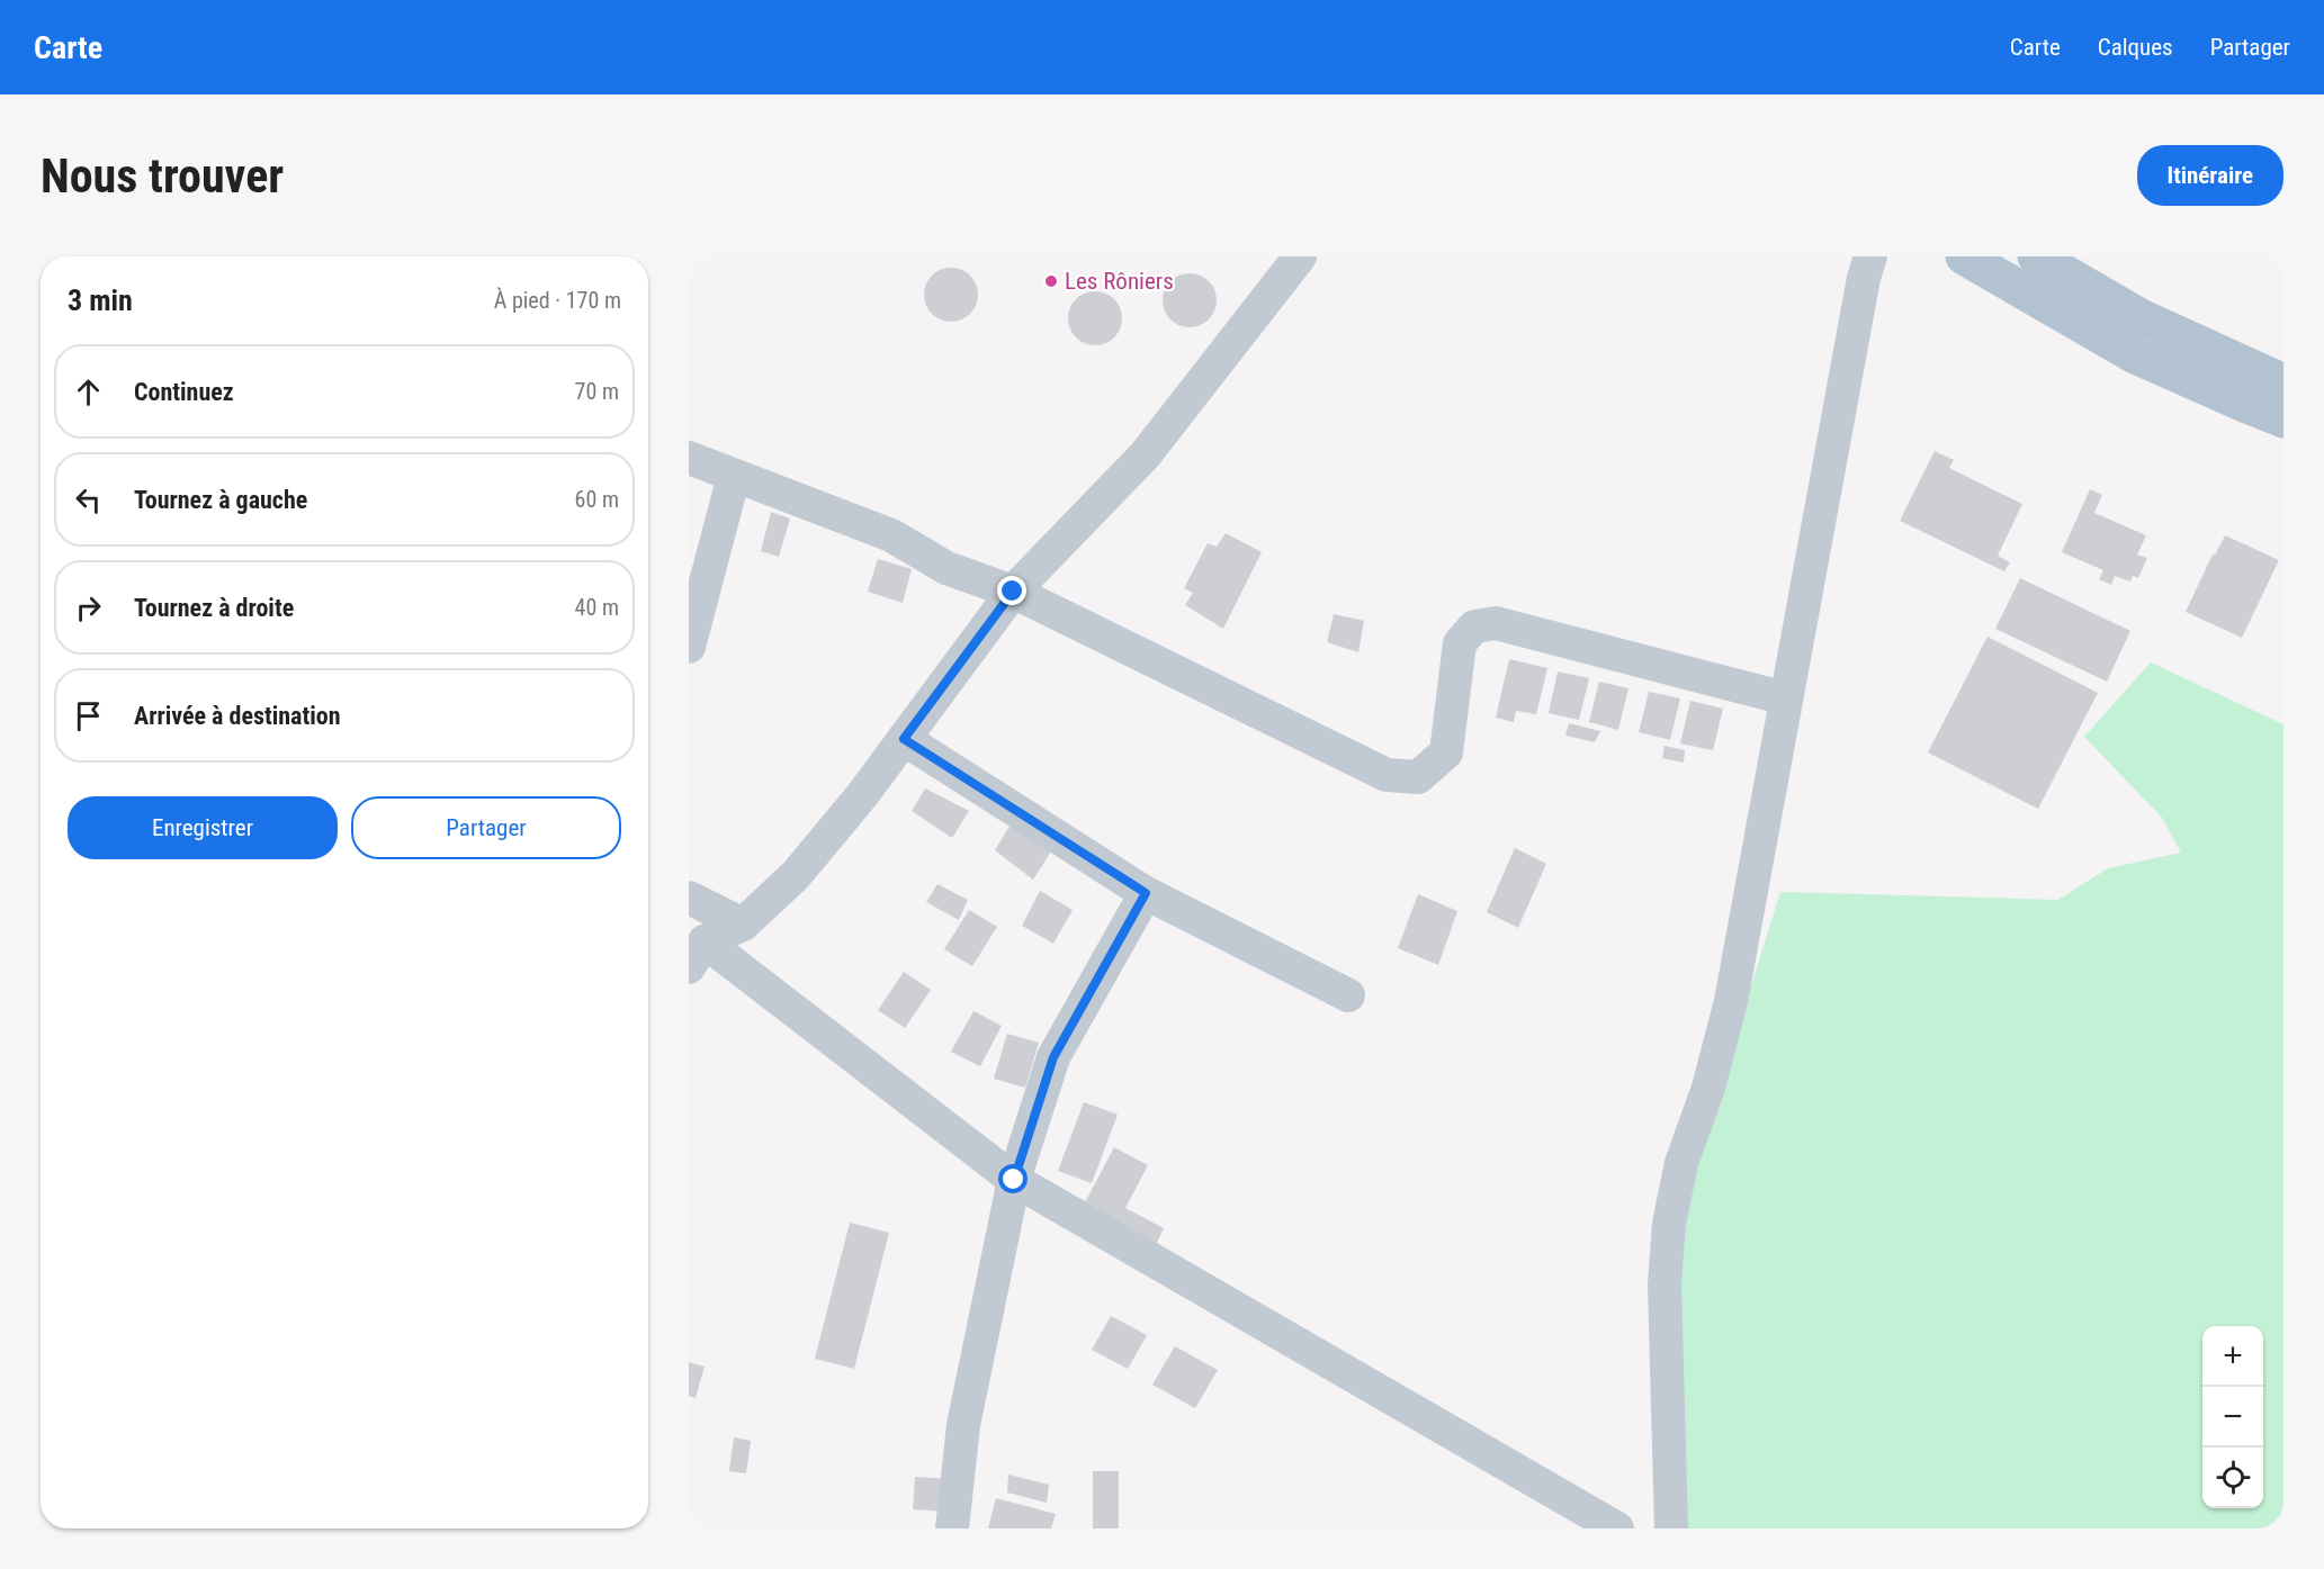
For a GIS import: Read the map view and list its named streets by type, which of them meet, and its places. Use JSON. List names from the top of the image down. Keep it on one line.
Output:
{"places":["Les Rôniers"],"page":{"header":"Carte","nav":["Carte","Calques","Partager"],"buttons":["Itinéraire",["Enregistrer","Partager"]],"title":"Nous trouver","heading":["3 min","À pied · 170 m"],"list":[["Continuez","70 m"],["Tournez à gauche","60 m"],["Tournez à droite","40 m"],"Arrivée à destination"],"map_buttons":["+","−"]}}
